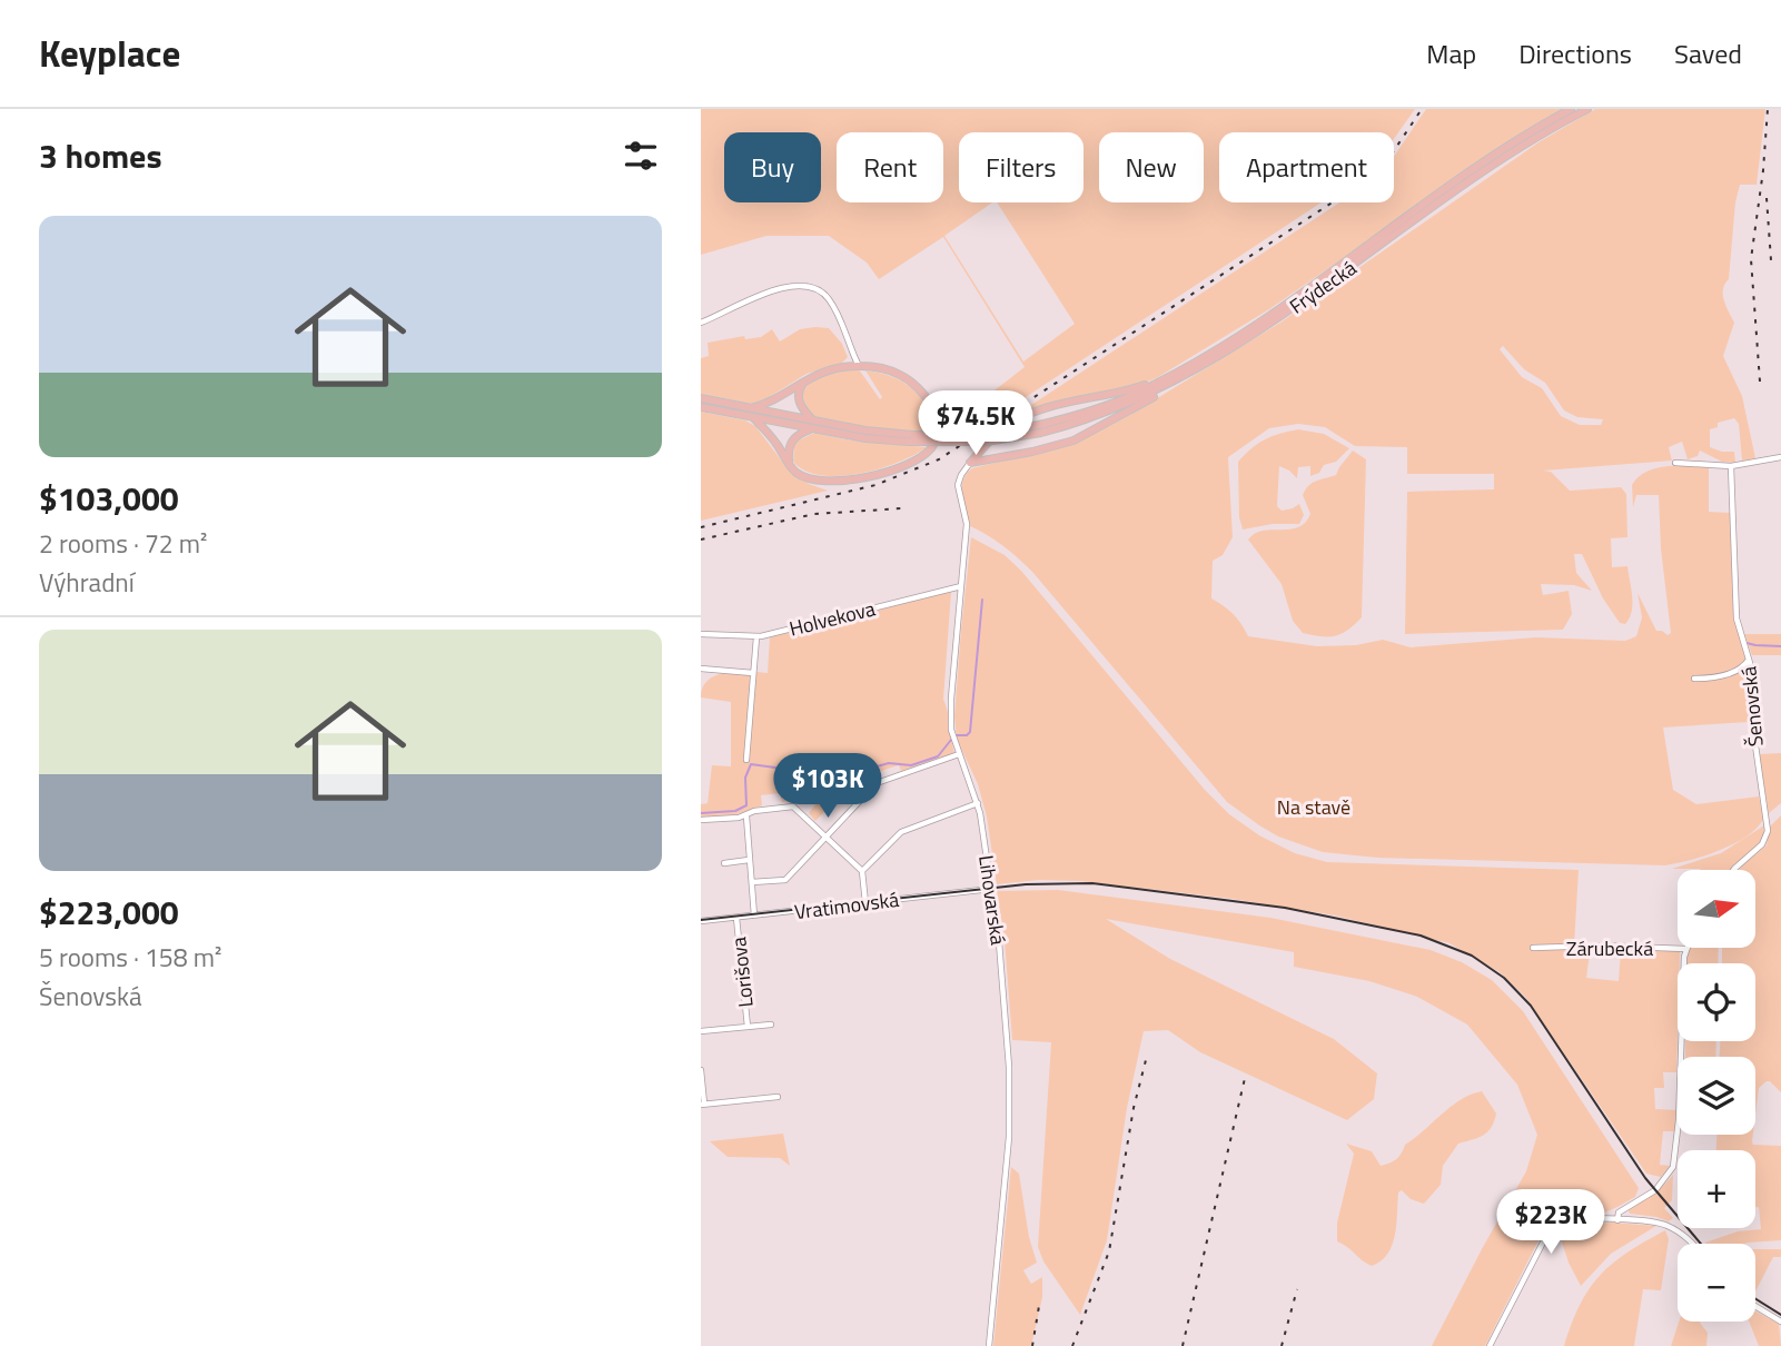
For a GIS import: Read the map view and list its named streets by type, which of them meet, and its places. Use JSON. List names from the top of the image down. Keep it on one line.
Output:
{"streets":{"main road":["Frýdecká"],"street":["Holvekova","Šenovská","Lihovarská","Vratimovská","Zárubecká","Lorišova"]},"crossings":[["Holvekova","Lihovarská"],["Lihovarská","Vratimovská"],["Vratimovská","Lorišova"]],"parks":["Na stavě"],"north":"right","page":{"header":"Keyplace","nav":["Map","Directions","Saved"],"heading":"3 homes","chip":["Buy","Rent","Filters","New","Apartment"],"list":[{"name":"$103,000","note":"2 rooms · 72 m² · Výhradní"},{"name":"$223,000","note":"5 rooms · 158 m² · Šenovská"}],"price":["$74.5K","$103K","$223K"],"map_buttons":["+","−"]}}
